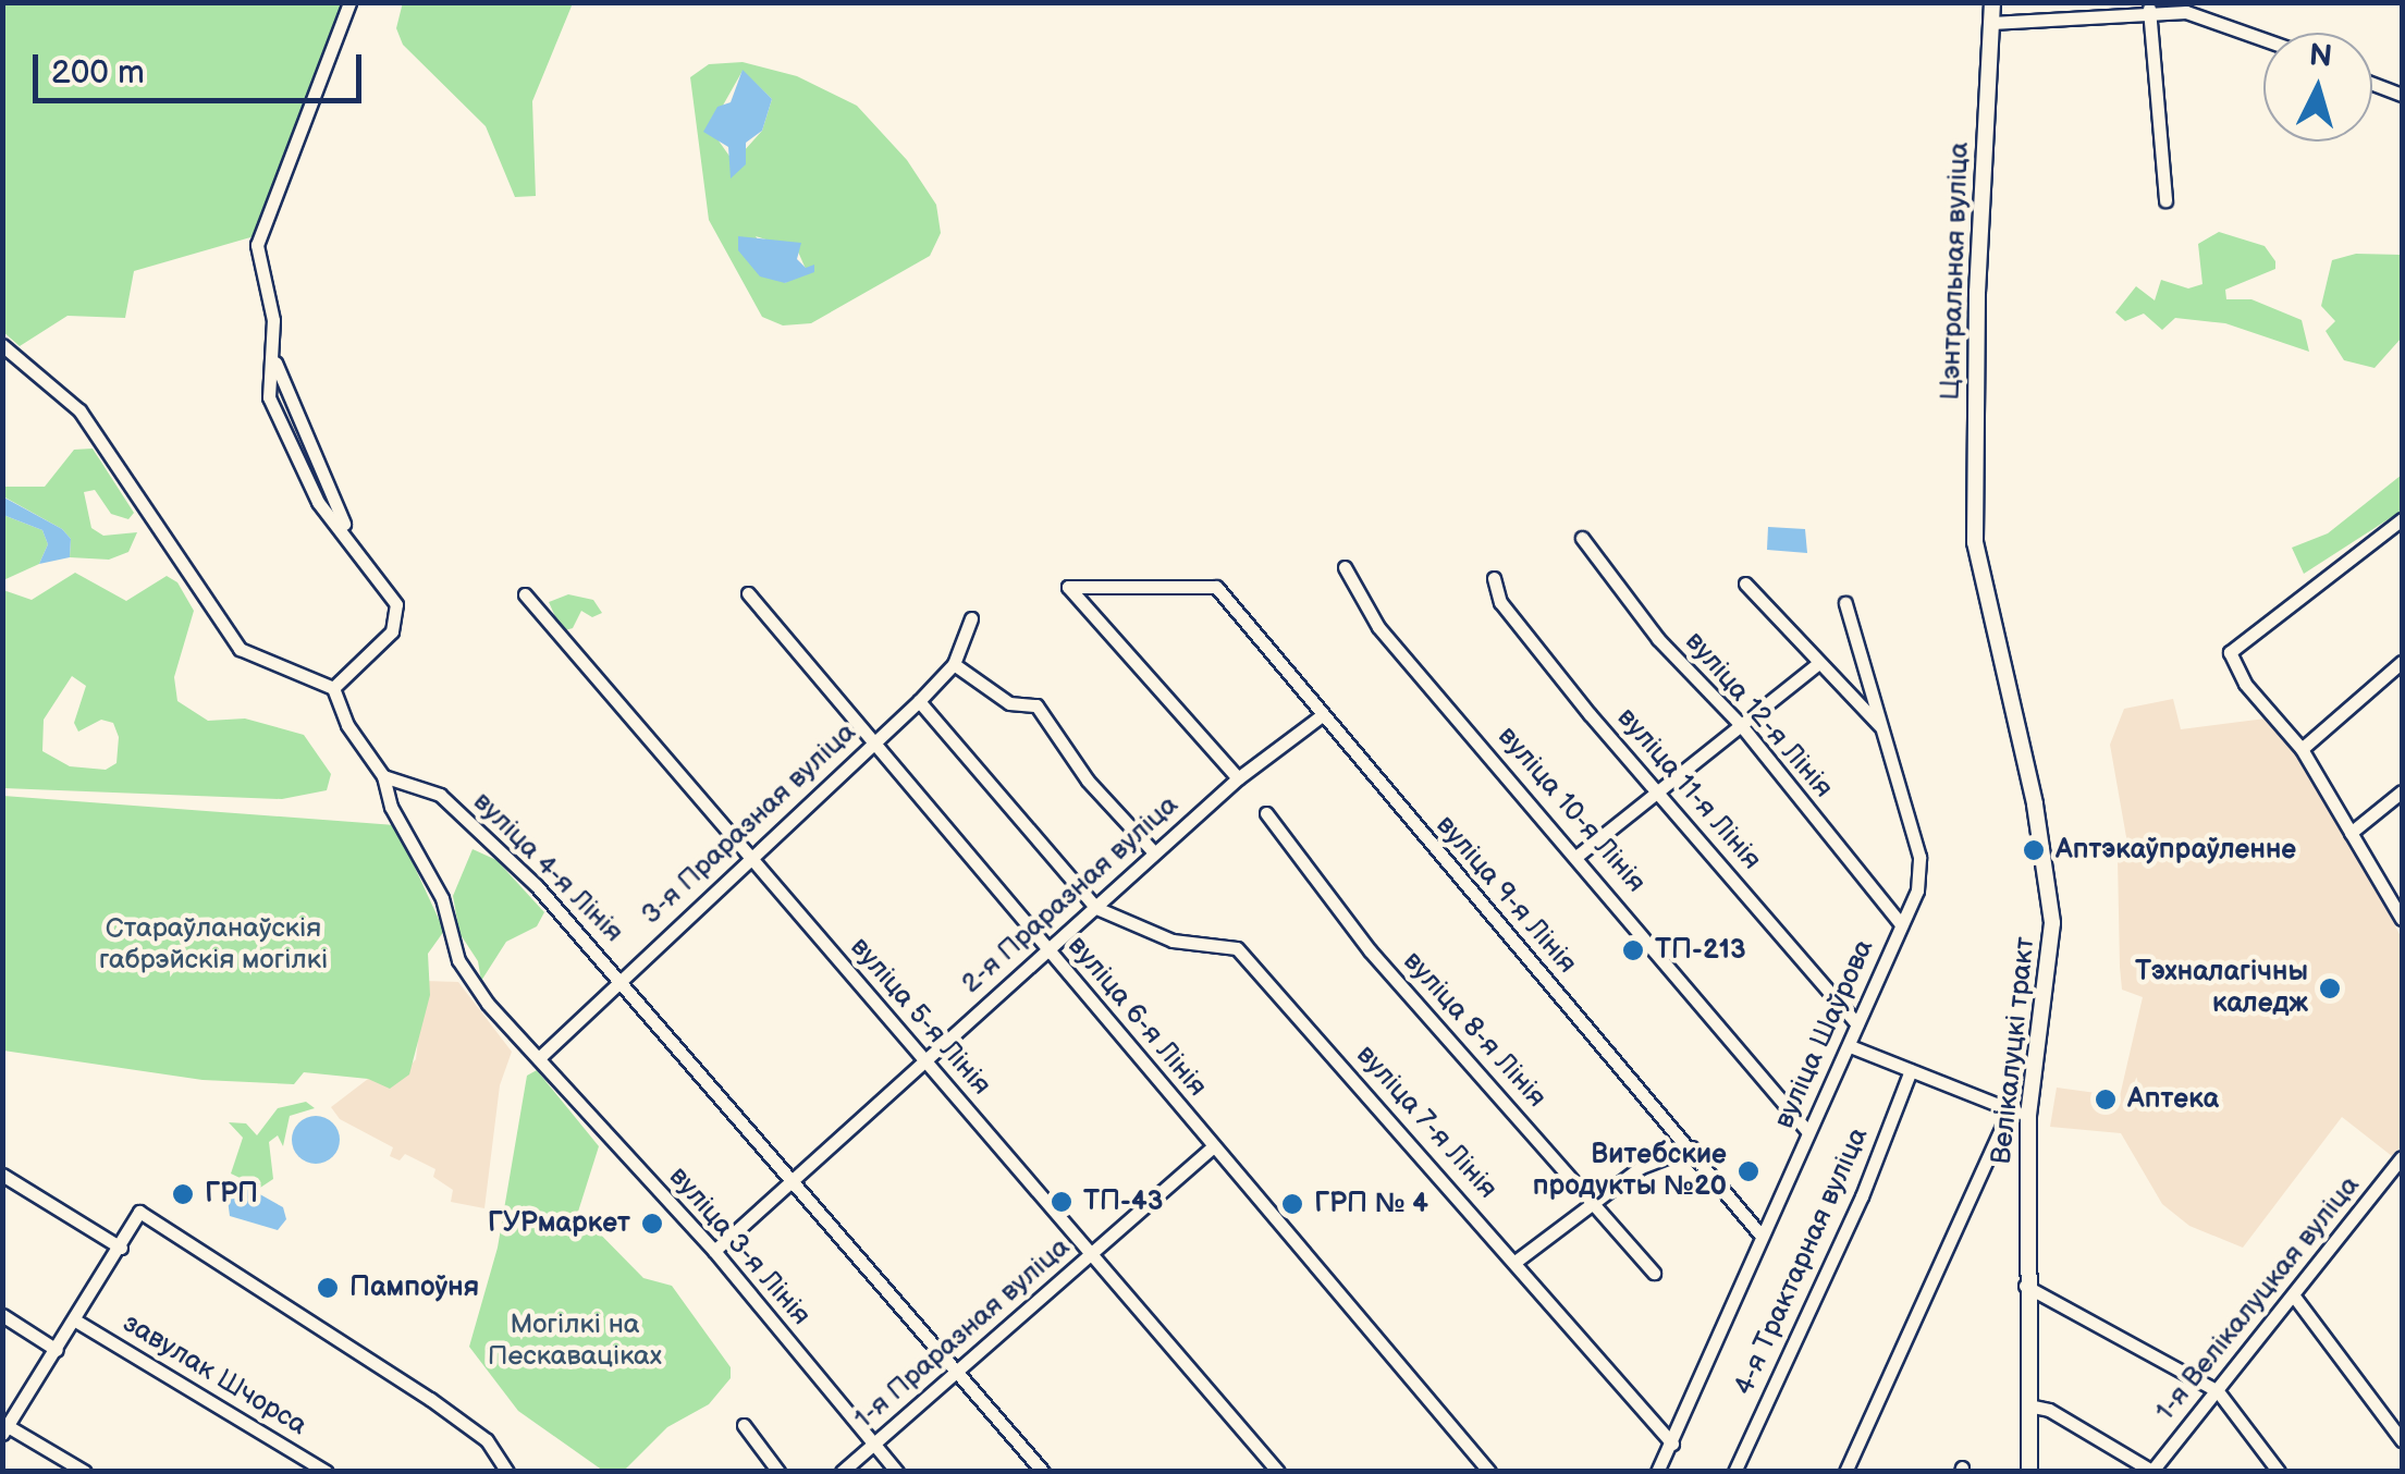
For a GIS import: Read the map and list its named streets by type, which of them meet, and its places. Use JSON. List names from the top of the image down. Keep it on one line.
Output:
{"streets":{"street":["Цэнтральная вуліца","вуліца 12-я Лінія","вуліца 11-я Лінія","вуліца 10-я Лінія","3-я Праразная вуліца","вуліца 4-я Лінія","2-я Праразная вуліца","вуліца 9-я Лінія","вуліца 5-я Лінія","вуліца 6-я Лінія","вуліца 8-я Лінія","вуліца Шаўрова","Велікалуцкі тракт","вуліца 7-я Лінія","вуліца 3-я Лінія","4-я Трактарная вуліца","1-я Велікалуцкая вуліца","1-я Праразная вуліца","завулак Шчорса"]},"crossings":[["Цэнтральная вуліца","Велікалуцкі тракт"],["вуліца 12-я Лінія","вуліца Шаўрова"],["вуліца 11-я Лінія","вуліца Шаўрова"],["вуліца 10-я Лінія","вуліца Шаўрова"],["3-я Праразная вуліца","вуліца 4-я Лінія"],["3-я Праразная вуліца","вуліца 5-я Лінія"],["3-я Праразная вуліца","вуліца 6-я Лінія"],["3-я Праразная вуліца","вуліца 3-я Лінія"],["вуліца 4-я Лінія","2-я Праразная вуліца"],["вуліца 4-я Лінія","вуліца 3-я Лінія"],["вуліца 4-я Лінія","1-я Праразная вуліца"],["2-я Праразная вуліца","вуліца 9-я Лінія"],["2-я Праразная вуліца","вуліца 5-я Лінія"],["2-я Праразная вуліца","вуліца 6-я Лінія"],["2-я Праразная вуліца","вуліца 7-я Лінія"],["2-я Праразная вуліца","вуліца 3-я Лінія"],["вуліца 9-я Лінія","вуліца Шаўрова"],["вуліца 5-я Лінія","1-я Праразная вуліца"],["вуліца 6-я Лінія","1-я Праразная вуліца"],["вуліца Шаўрова","вуліца 7-я Лінія"],["вуліца 3-я Лінія","1-я Праразная вуліца"]],"parks":["Стараўланаўскія габрэйскія могілкі","Могілкі на Пескаваціках"],"places":["Аптэкаўпраўленне","ТП-213","Тэхналагічны каледж","Аптека","Витебские продукты №20","ГРП","ТП-43","ГРП № 4","ГУРмаркет","Пампоўня"],"scale_bar":"200 m","north":"top"}
